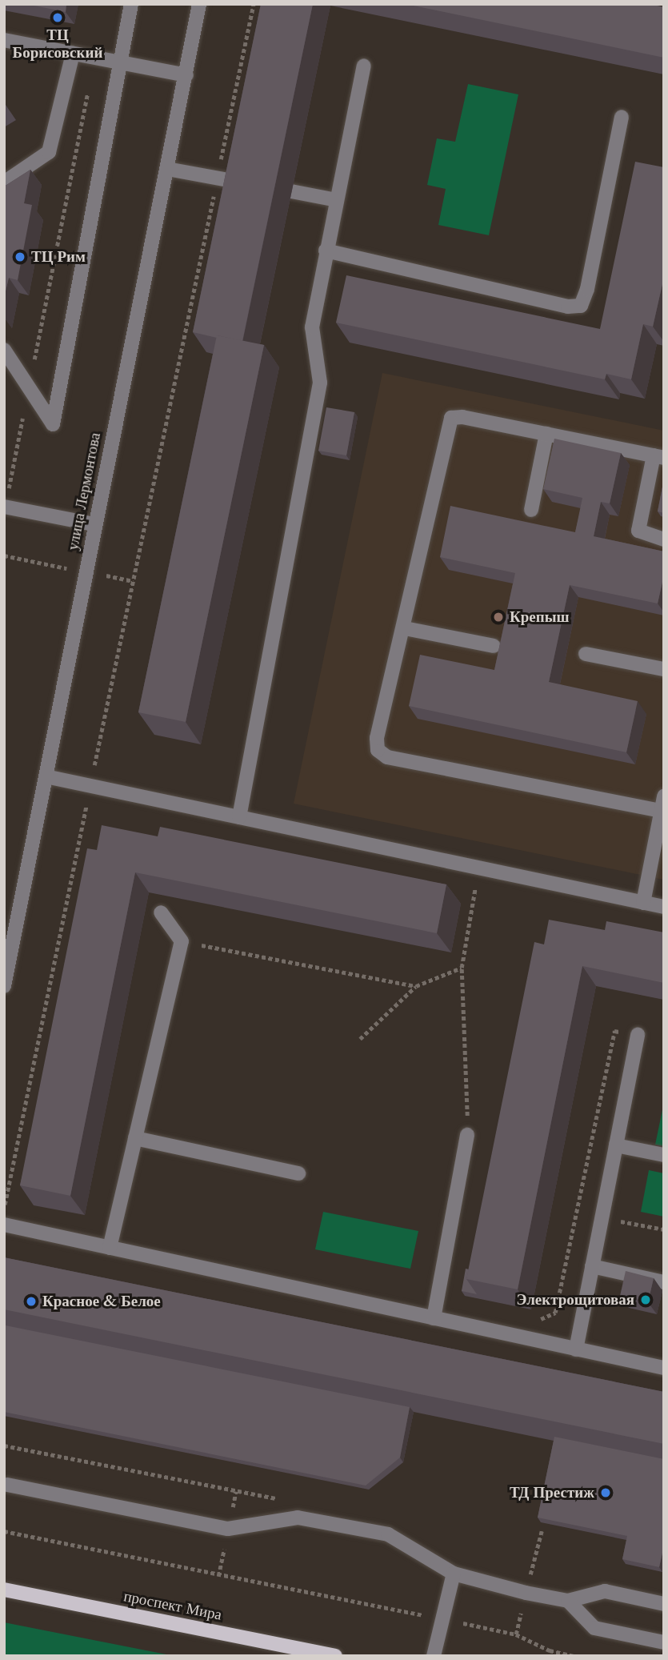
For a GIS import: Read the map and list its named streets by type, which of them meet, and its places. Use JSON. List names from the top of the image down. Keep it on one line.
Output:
{"streets":{"main road":["проспект Мира"],"street":["улица Лермонтова"]},"places":["ТЦ Борисовский","ТЦ Рим","Крепыш","Электрощитовая","Красное & Белое","ТД Престиж"]}
